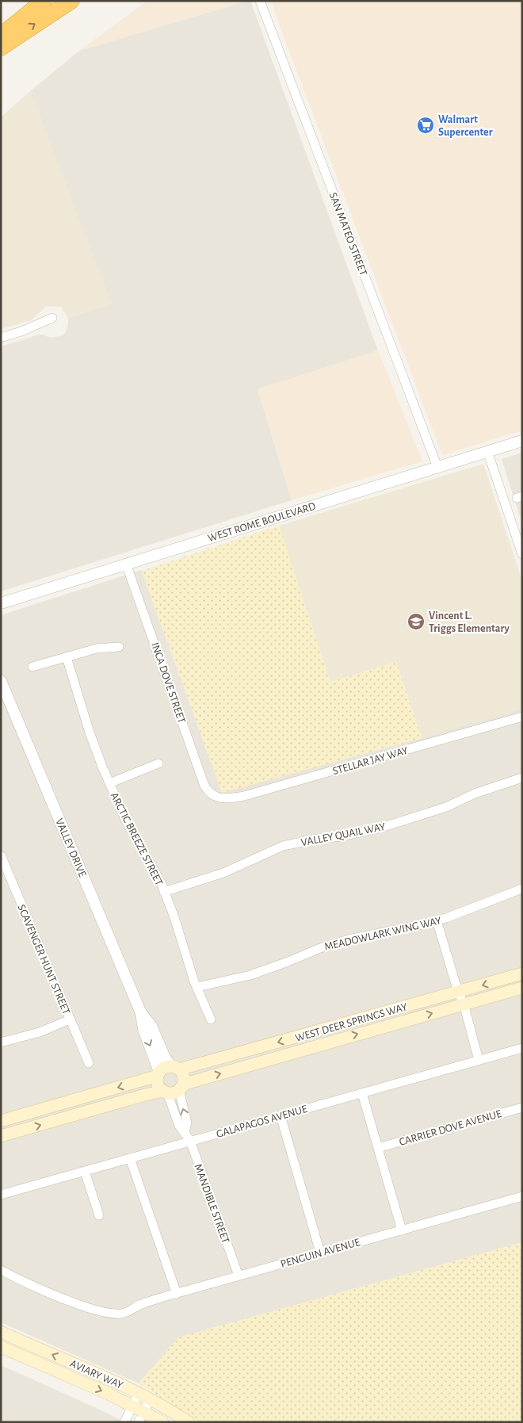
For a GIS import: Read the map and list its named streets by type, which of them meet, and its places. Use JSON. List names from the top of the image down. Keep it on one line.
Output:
{"streets":{"main road":["WEST DEER SPRINGS WAY","AVIARY WAY"],"street":["SAN MATEO STREET","WEST ROME BOULEVARD","INCA DOVE STREET","STELLAR JAY WAY","VALLEY QUAIL WAY","ARCTIC BREEZE STREET","VALLEY DRIVE","MEADOWLARK WING WAY","SCAVENGER HUNT STREET","GALAPAGOS AVENUE","CARRIER DOVE AVENUE","MANDIBLE STREET","PENGUIN AVENUE"]},"crossings":[["SAN MATEO STREET","WEST ROME BOULEVARD"],["WEST ROME BOULEVARD","INCA DOVE STREET"],["INCA DOVE STREET","STELLAR JAY WAY"],["VALLEY QUAIL WAY","ARCTIC BREEZE STREET"],["ARCTIC BREEZE STREET","MEADOWLARK WING WAY"],["VALLEY DRIVE","WEST DEER SPRINGS WAY"],["VALLEY DRIVE","MANDIBLE STREET"],["WEST DEER SPRINGS WAY","MANDIBLE STREET"],["GALAPAGOS AVENUE","MANDIBLE STREET"],["MANDIBLE STREET","PENGUIN AVENUE"]],"places":{"supermarket":["Walmart Supercenter"],"school or university":["Vincent L. Triggs Elementary"]}}
